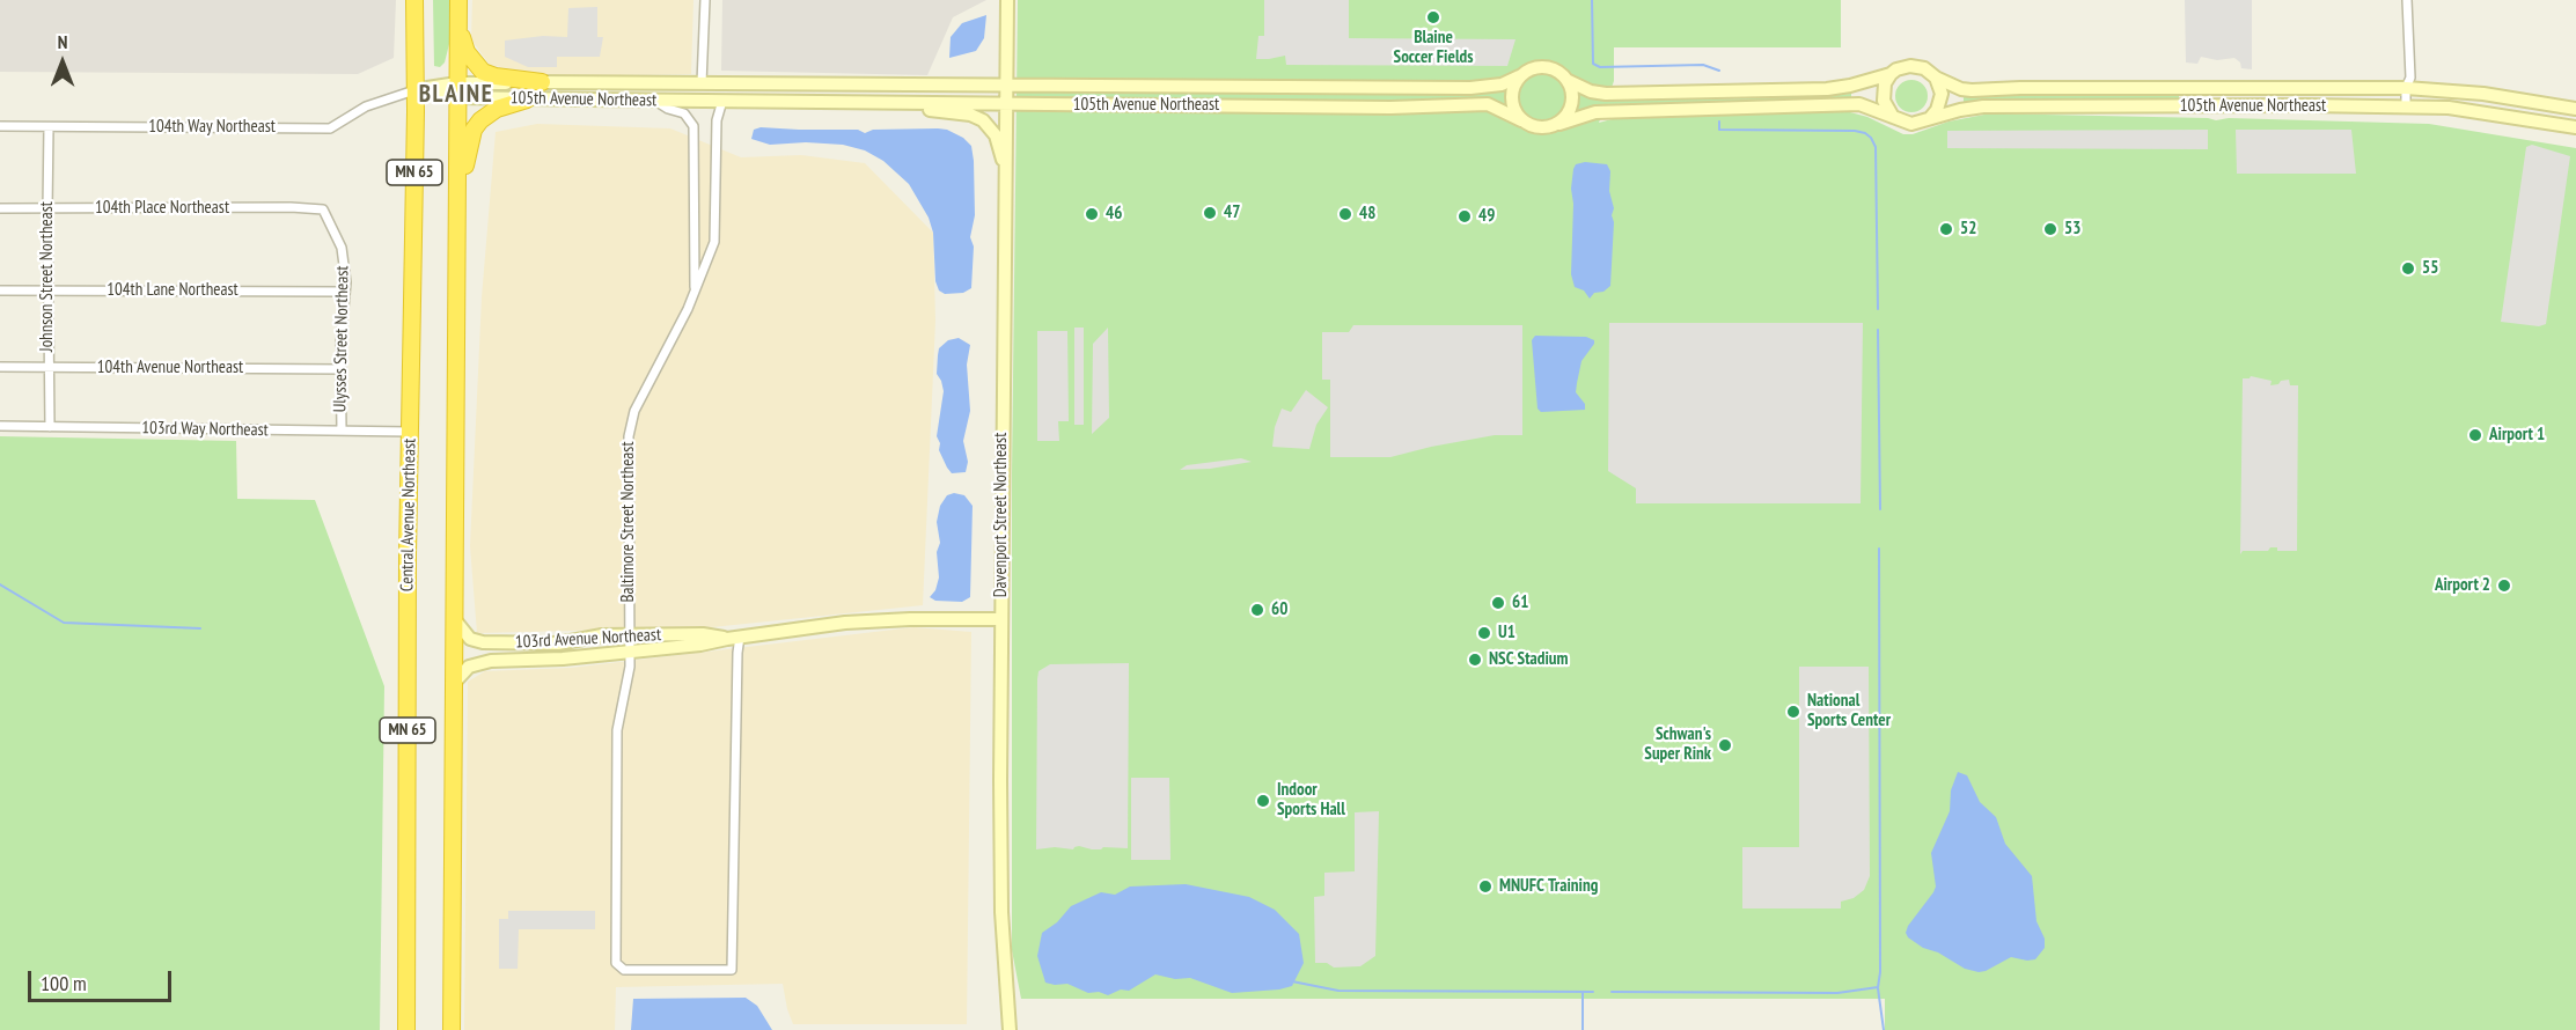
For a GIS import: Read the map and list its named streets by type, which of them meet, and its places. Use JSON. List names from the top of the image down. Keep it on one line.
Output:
{"streets":{"highway":["MN 65","Central Avenue Northeast"],"street":["105th Avenue Northeast","104th Way Northeast","104th Place Northeast","Johnson Street Northeast","104th Lane Northeast","Ulysses Street Northeast","104th Avenue Northeast","103rd Way Northeast","Davenport Street Northeast","Baltimore Street Northeast","103rd Avenue Northeast"]},"crossings":[["105th Avenue Northeast","104th Way Northeast"],["105th Avenue Northeast","MN 65"],["105th Avenue Northeast","Central Avenue Northeast"],["105th Avenue Northeast","Davenport Street Northeast"],["105th Avenue Northeast","Baltimore Street Northeast"],["104th Way Northeast","Johnson Street Northeast"],["104th Way Northeast","Central Avenue Northeast"],["MN 65","103rd Avenue Northeast"],["104th Place Northeast","Johnson Street Northeast"],["104th Place Northeast","Ulysses Street Northeast"],["Johnson Street Northeast","104th Lane Northeast"],["Johnson Street Northeast","104th Avenue Northeast"],["Johnson Street Northeast","103rd Way Northeast"],["104th Lane Northeast","Ulysses Street Northeast"],["Ulysses Street Northeast","104th Avenue Northeast"],["Ulysses Street Northeast","103rd Way Northeast"],["103rd Way Northeast","Central Avenue Northeast"],["Davenport Street Northeast","103rd Avenue Northeast"],["Baltimore Street Northeast","103rd Avenue Northeast"]],"districts":["BLAINE"],"places":["Blaine Soccer Fields","47","46","48","49","52","53","55","Airport 1","Airport 2","61","60","U1","NSC Stadium","National Sports Center","Schwan's Super Rink","Indoor Sports Hall","MNUFC Training"],"scale_bar":"100 m","north":"top"}
